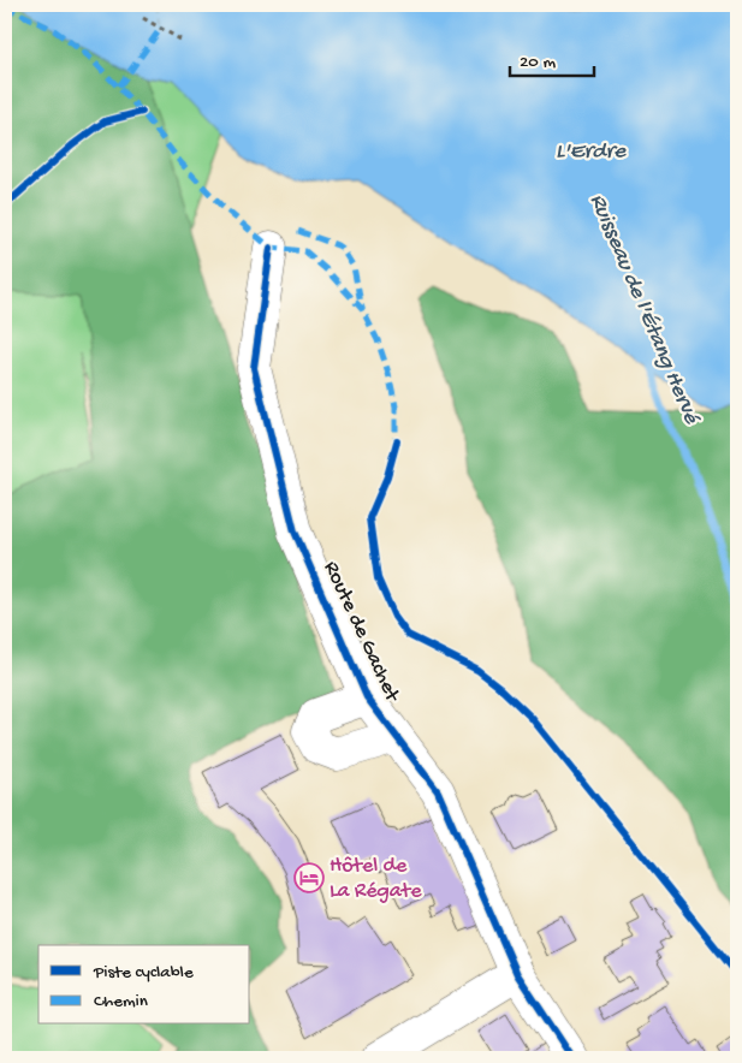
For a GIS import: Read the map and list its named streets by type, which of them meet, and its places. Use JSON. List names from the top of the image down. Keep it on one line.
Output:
{"streets":{"street":["Route de Gachet"]},"water":["L'Erdre","Ruisseau de l'Étang Hervé"],"places":{"hotel":["Hôtel de La Régate"]},"legend":["Piste cyclable","Chemin"],"scale_bar":"20 m"}
